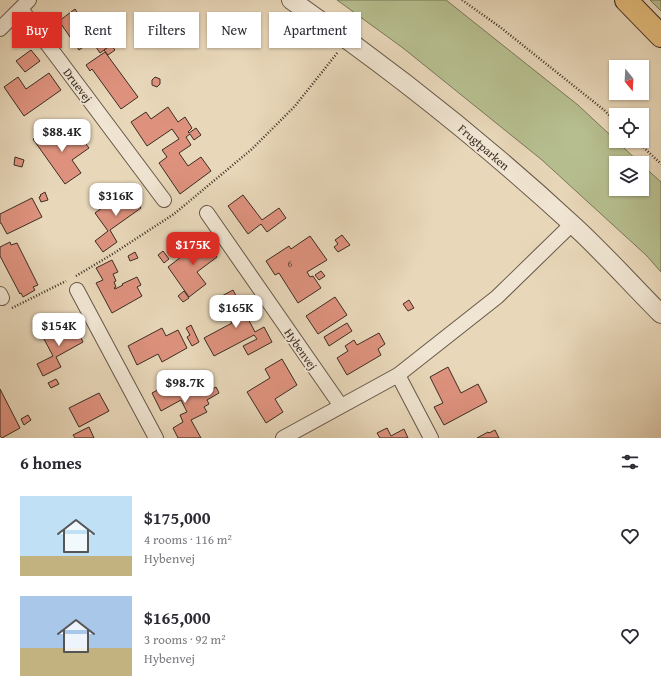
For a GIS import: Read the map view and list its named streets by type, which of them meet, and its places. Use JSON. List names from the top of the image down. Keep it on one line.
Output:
{"streets":{"street":["Druevej","Frugtparken","Hybenvej"]},"house_numbers":["6"],"north":"bottom","page":{"chip":["Buy","Rent","Filters","New","Apartment"],"price":["$88.4K","$316K","$175K","$165K","$154K","$98.7K"],"heading":"6 homes","list":[{"name":"$175,000","note":"4 rooms · 116 m² · Hybenvej"},{"name":"$165,000","note":"3 rooms · 92 m² · Hybenvej"}]}}
